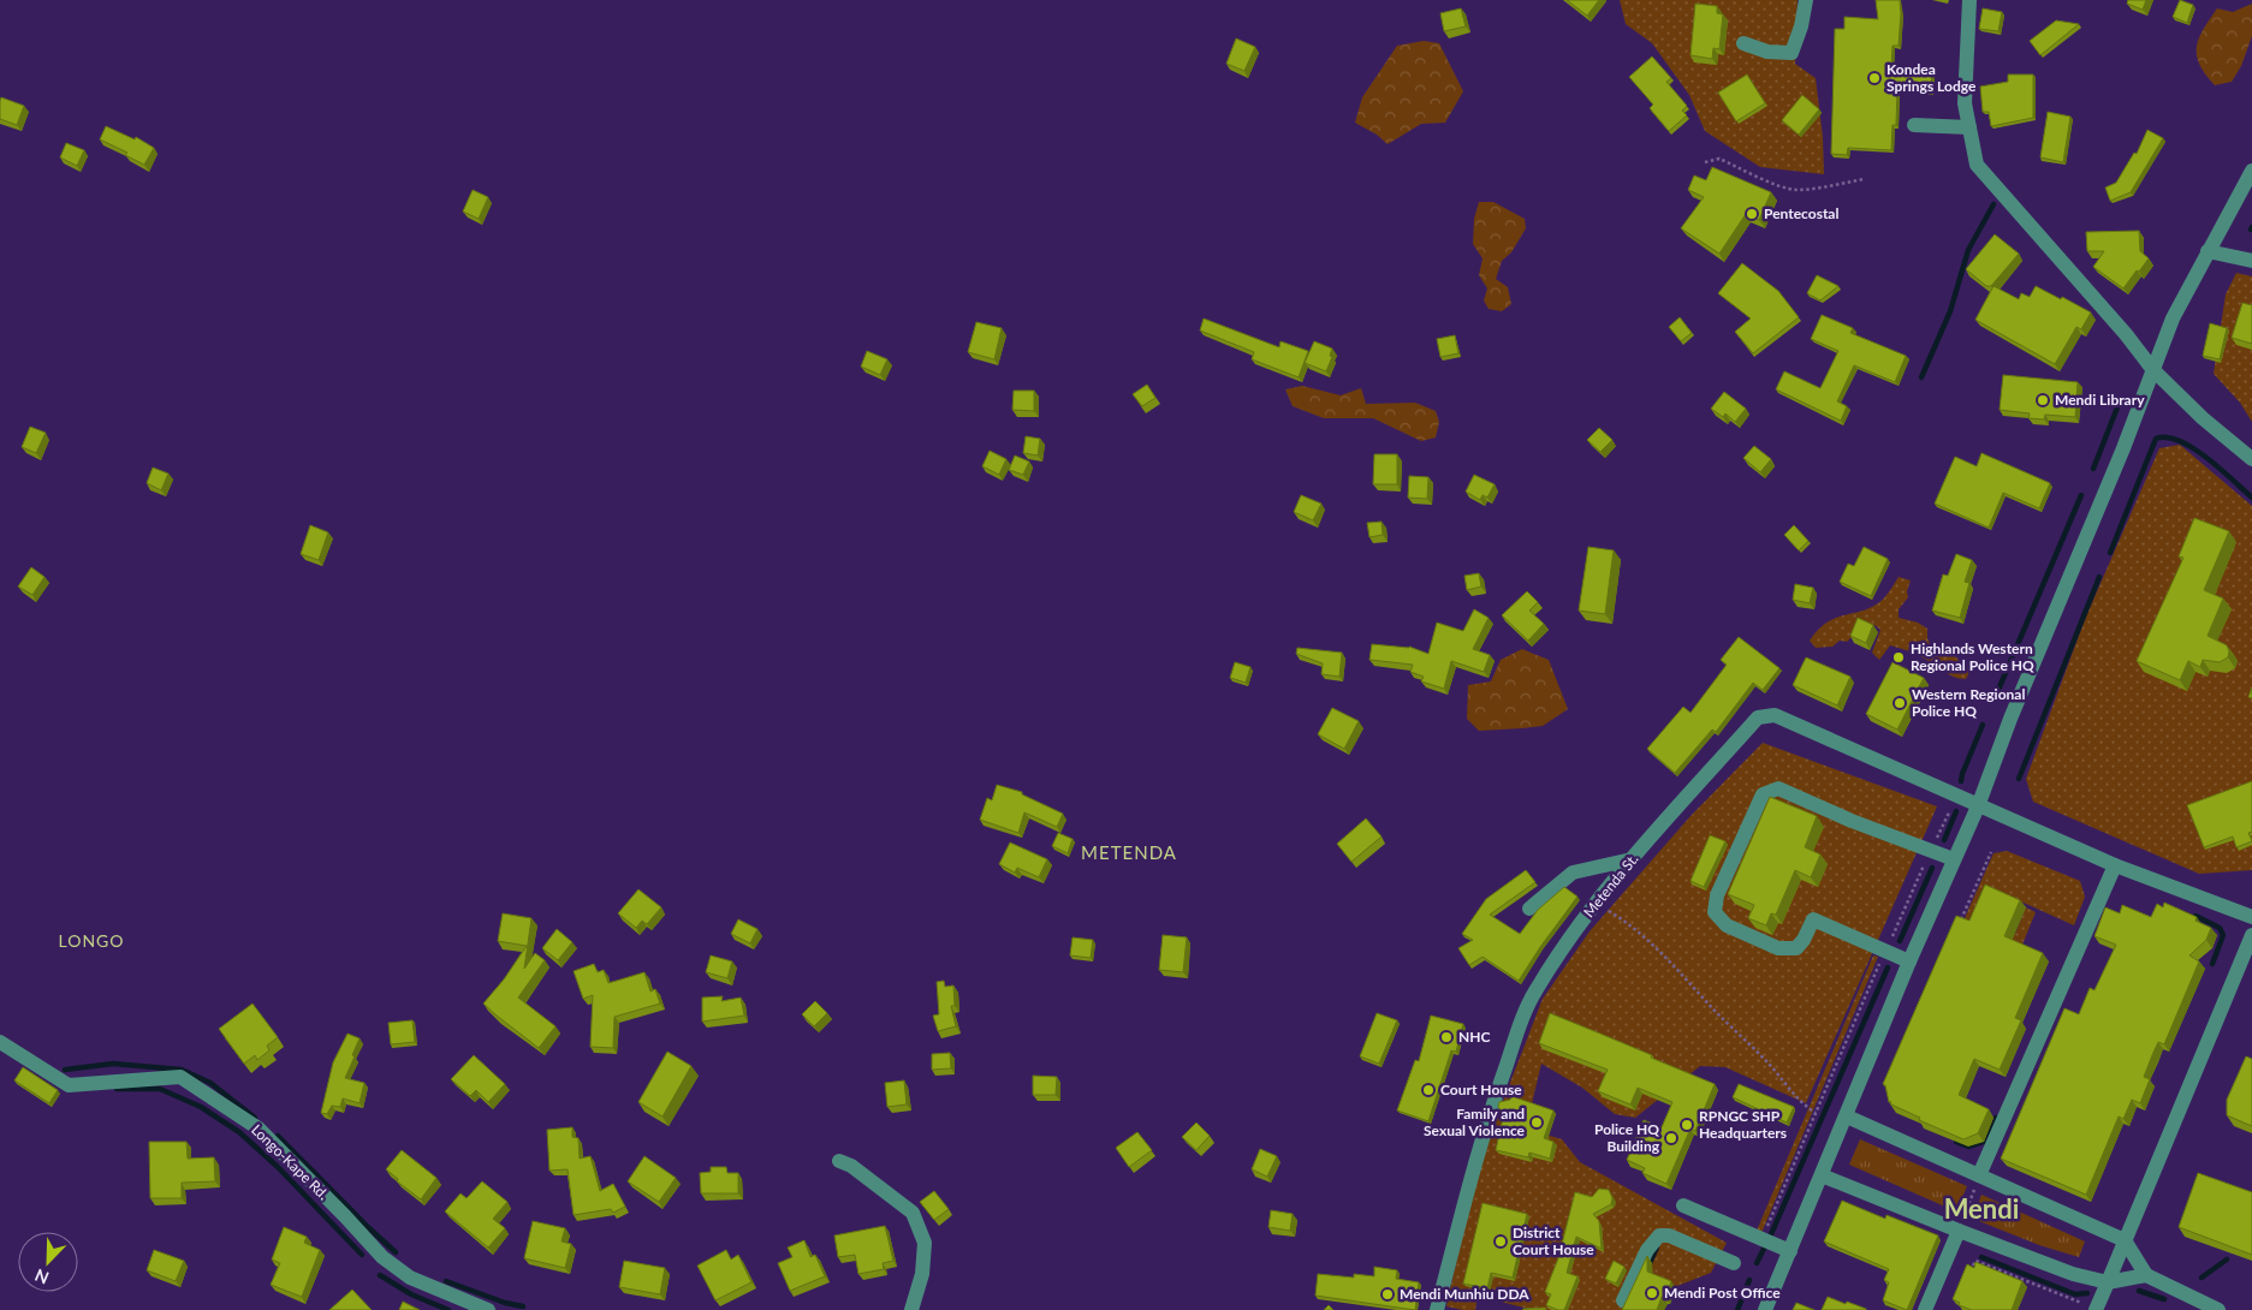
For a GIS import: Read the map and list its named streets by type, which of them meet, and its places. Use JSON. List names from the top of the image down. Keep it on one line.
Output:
{"streets":{"street":["Metenda St.","Longo-Kape Rd."]},"districts":["METENDA","LONGO","Mendi"],"places":["Kondea Springs Lodge","Pentecostal","Mendi Library","Highlands Western Regional Police HQ","Western Regional Police HQ","NHC","Court House","Family and Sexual Violence","RPNGC SHP Headquarters","Police HQ Building","District Court House","Mendi Post Office","Mendi Munhiu DDA"],"north":"bottom left"}
